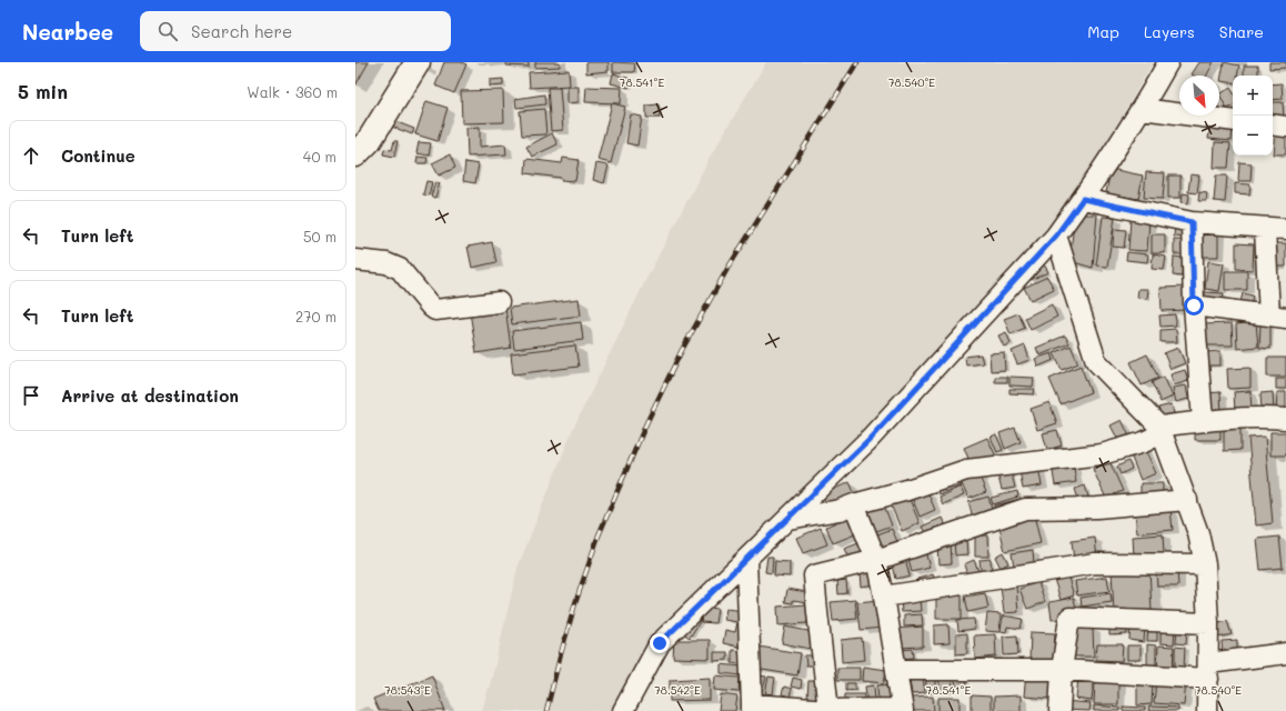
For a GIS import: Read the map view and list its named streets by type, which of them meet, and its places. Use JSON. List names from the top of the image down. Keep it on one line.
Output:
{"north":"bottom right","page":{"header":"Nearbee","search":"Search here","nav":["Map","Layers","Share"],"heading":["5 min","Walk · 360 m"],"map_buttons":["+","−"],"list":[["Continue","40 m"],["Turn left","50 m"],["Turn left","270 m"],"Arrive at destination"]},"coordinates":["78.541°E","78.540°E","78.543°E","78.542°E"]}
